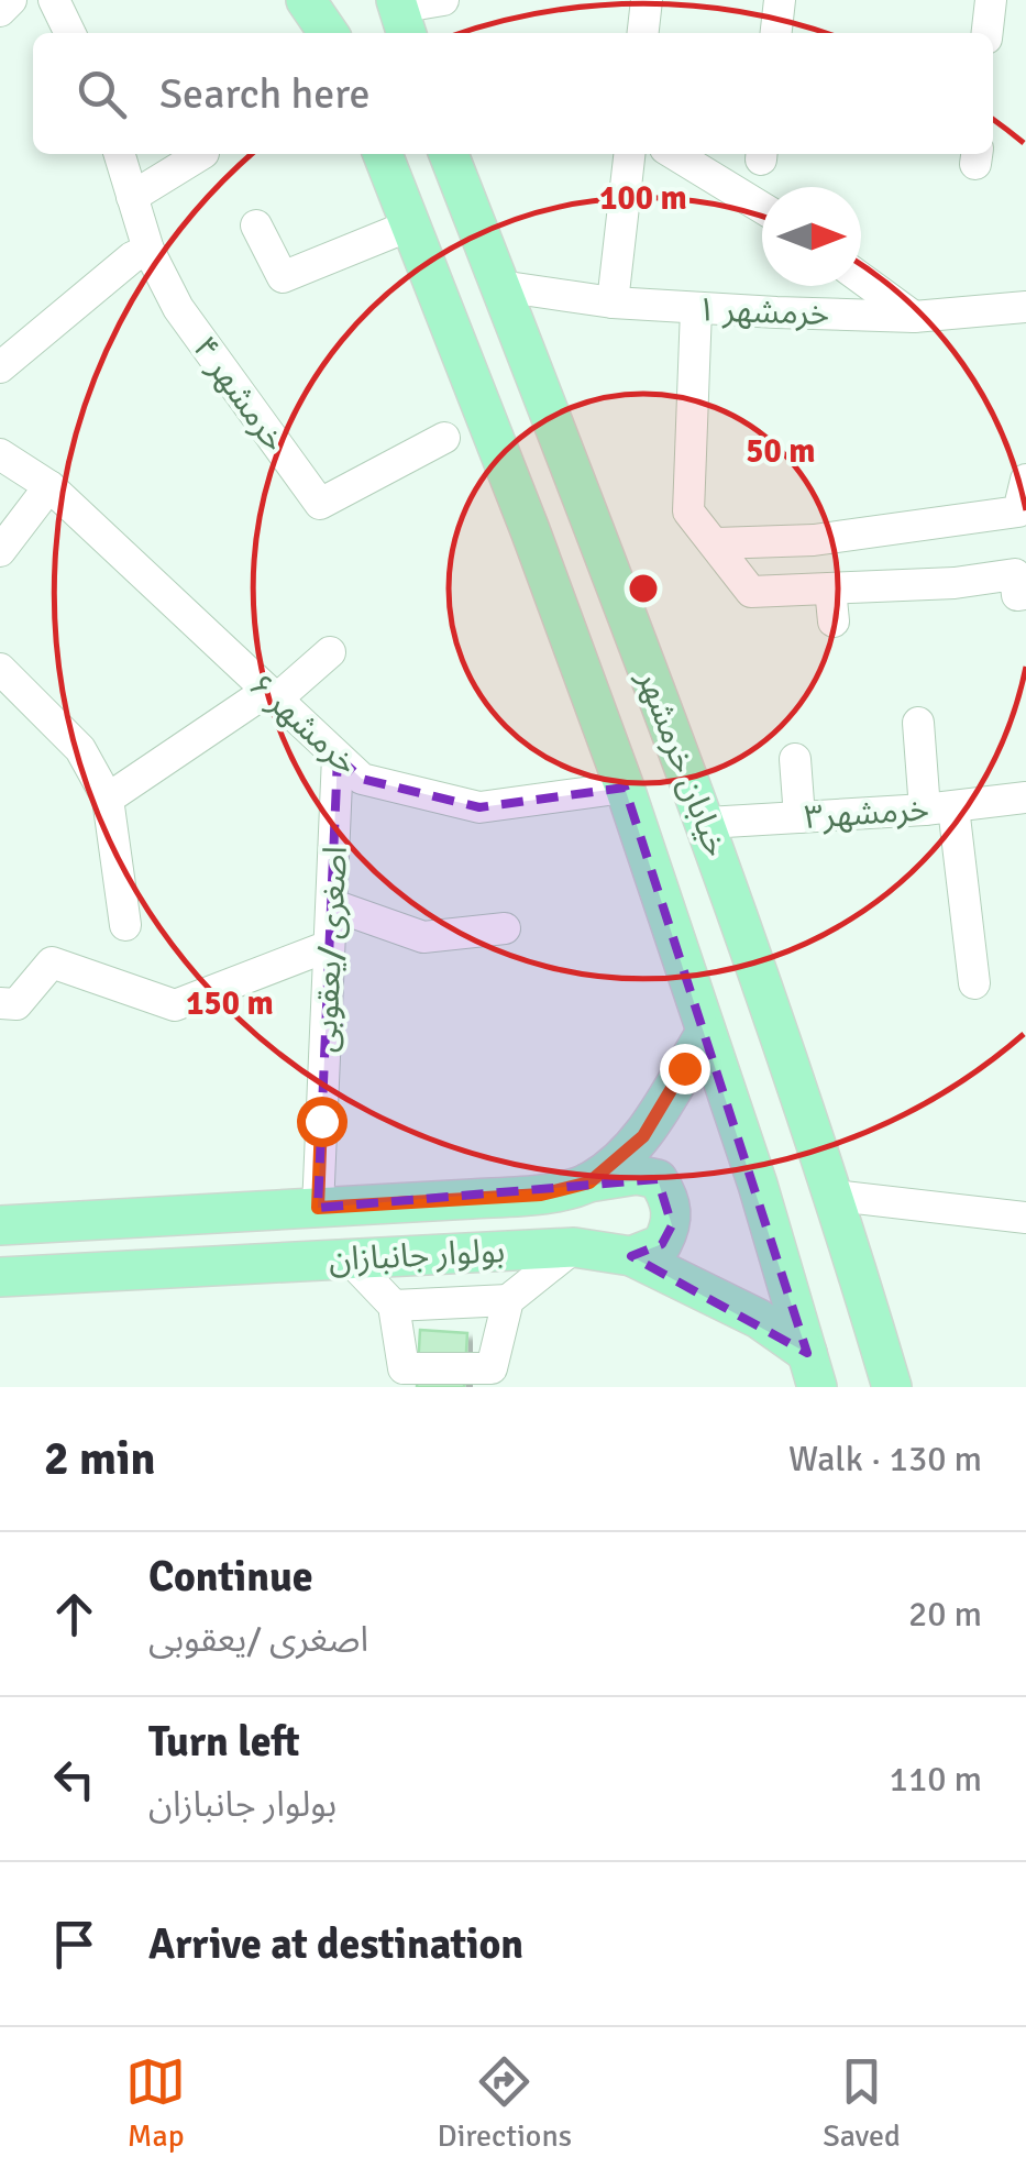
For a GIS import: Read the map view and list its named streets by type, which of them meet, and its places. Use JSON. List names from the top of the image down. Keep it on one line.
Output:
{"streets":{"main road":["خیابان خرمشهر","بولوار جانبازان"],"street":["خرمشهر ۱","خرمشهر ۴","خرمشهر ۶","خرمشهر۳","اصغری /یعقوبی"]},"crossings":[["خرمشهر ۱","خیابان خرمشهر"],["خرمشهر ۶","خیابان خرمشهر"],["خرمشهر ۶","اصغری /یعقوبی"],["خیابان خرمشهر","خرمشهر۳"],["خیابان خرمشهر","بولوار جانبازان"],["اصغری /یعقوبی","بولوار جانبازان"]],"north":"right","page":{"search":"Search here","heading":["2 min","Walk · 130 m"],"list":[["Continue","اصغری /یعقوبی","20 m"],["Turn left","بولوار جانبازان","110 m"],"Arrive at destination"],"nav":["Map","Directions","Saved"]},"rings":["100 m","50 m","150 m"]}
